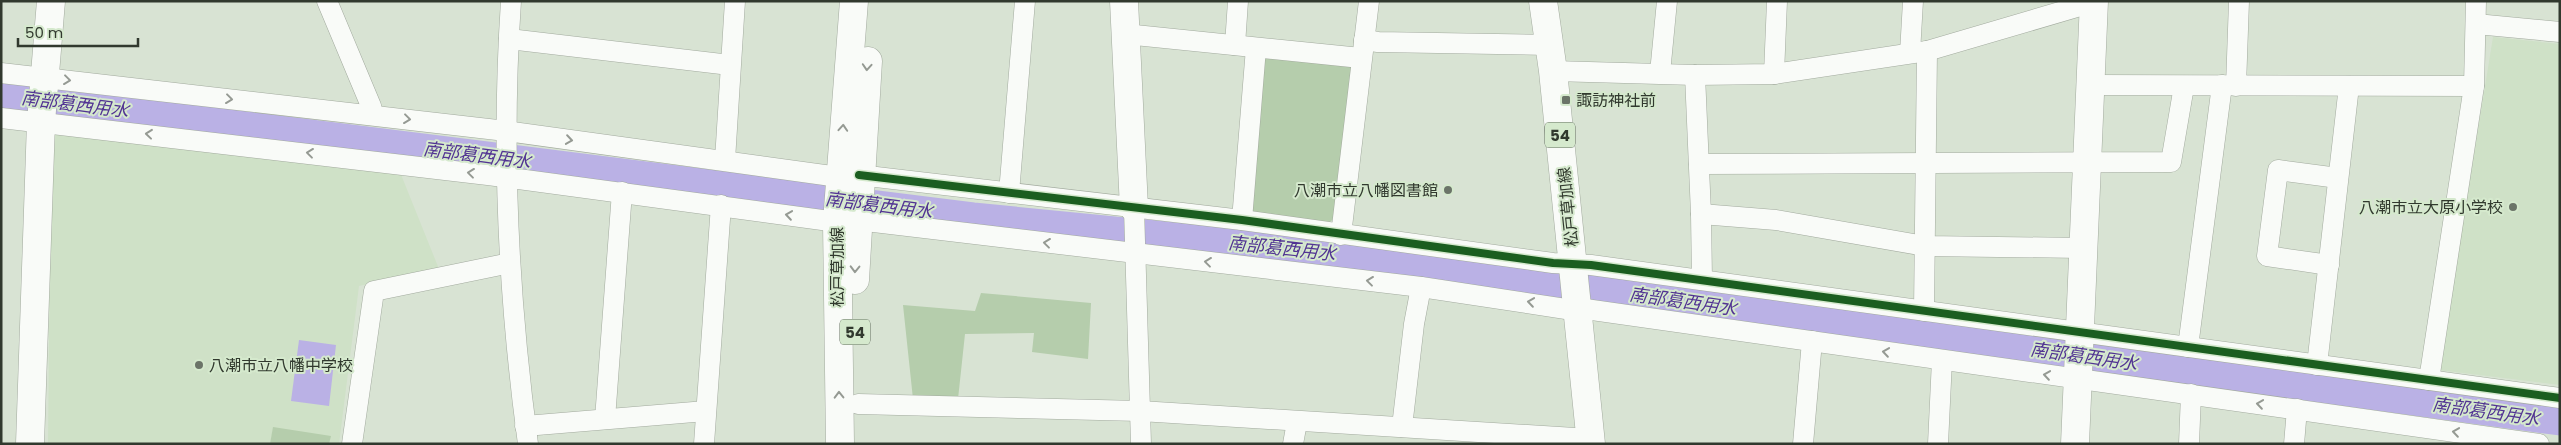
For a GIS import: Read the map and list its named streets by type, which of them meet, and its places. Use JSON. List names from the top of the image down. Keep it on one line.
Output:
{"streets":{"main road":["54","松戸草加線"]},"water":["南部葛西用水"],"places":{"transit":["諏訪神社前"],"other":["八潮市立八幡図書館","八潮市立大原小学校","八潮市立八幡中学校"]},"scale_bar":"50 m"}
